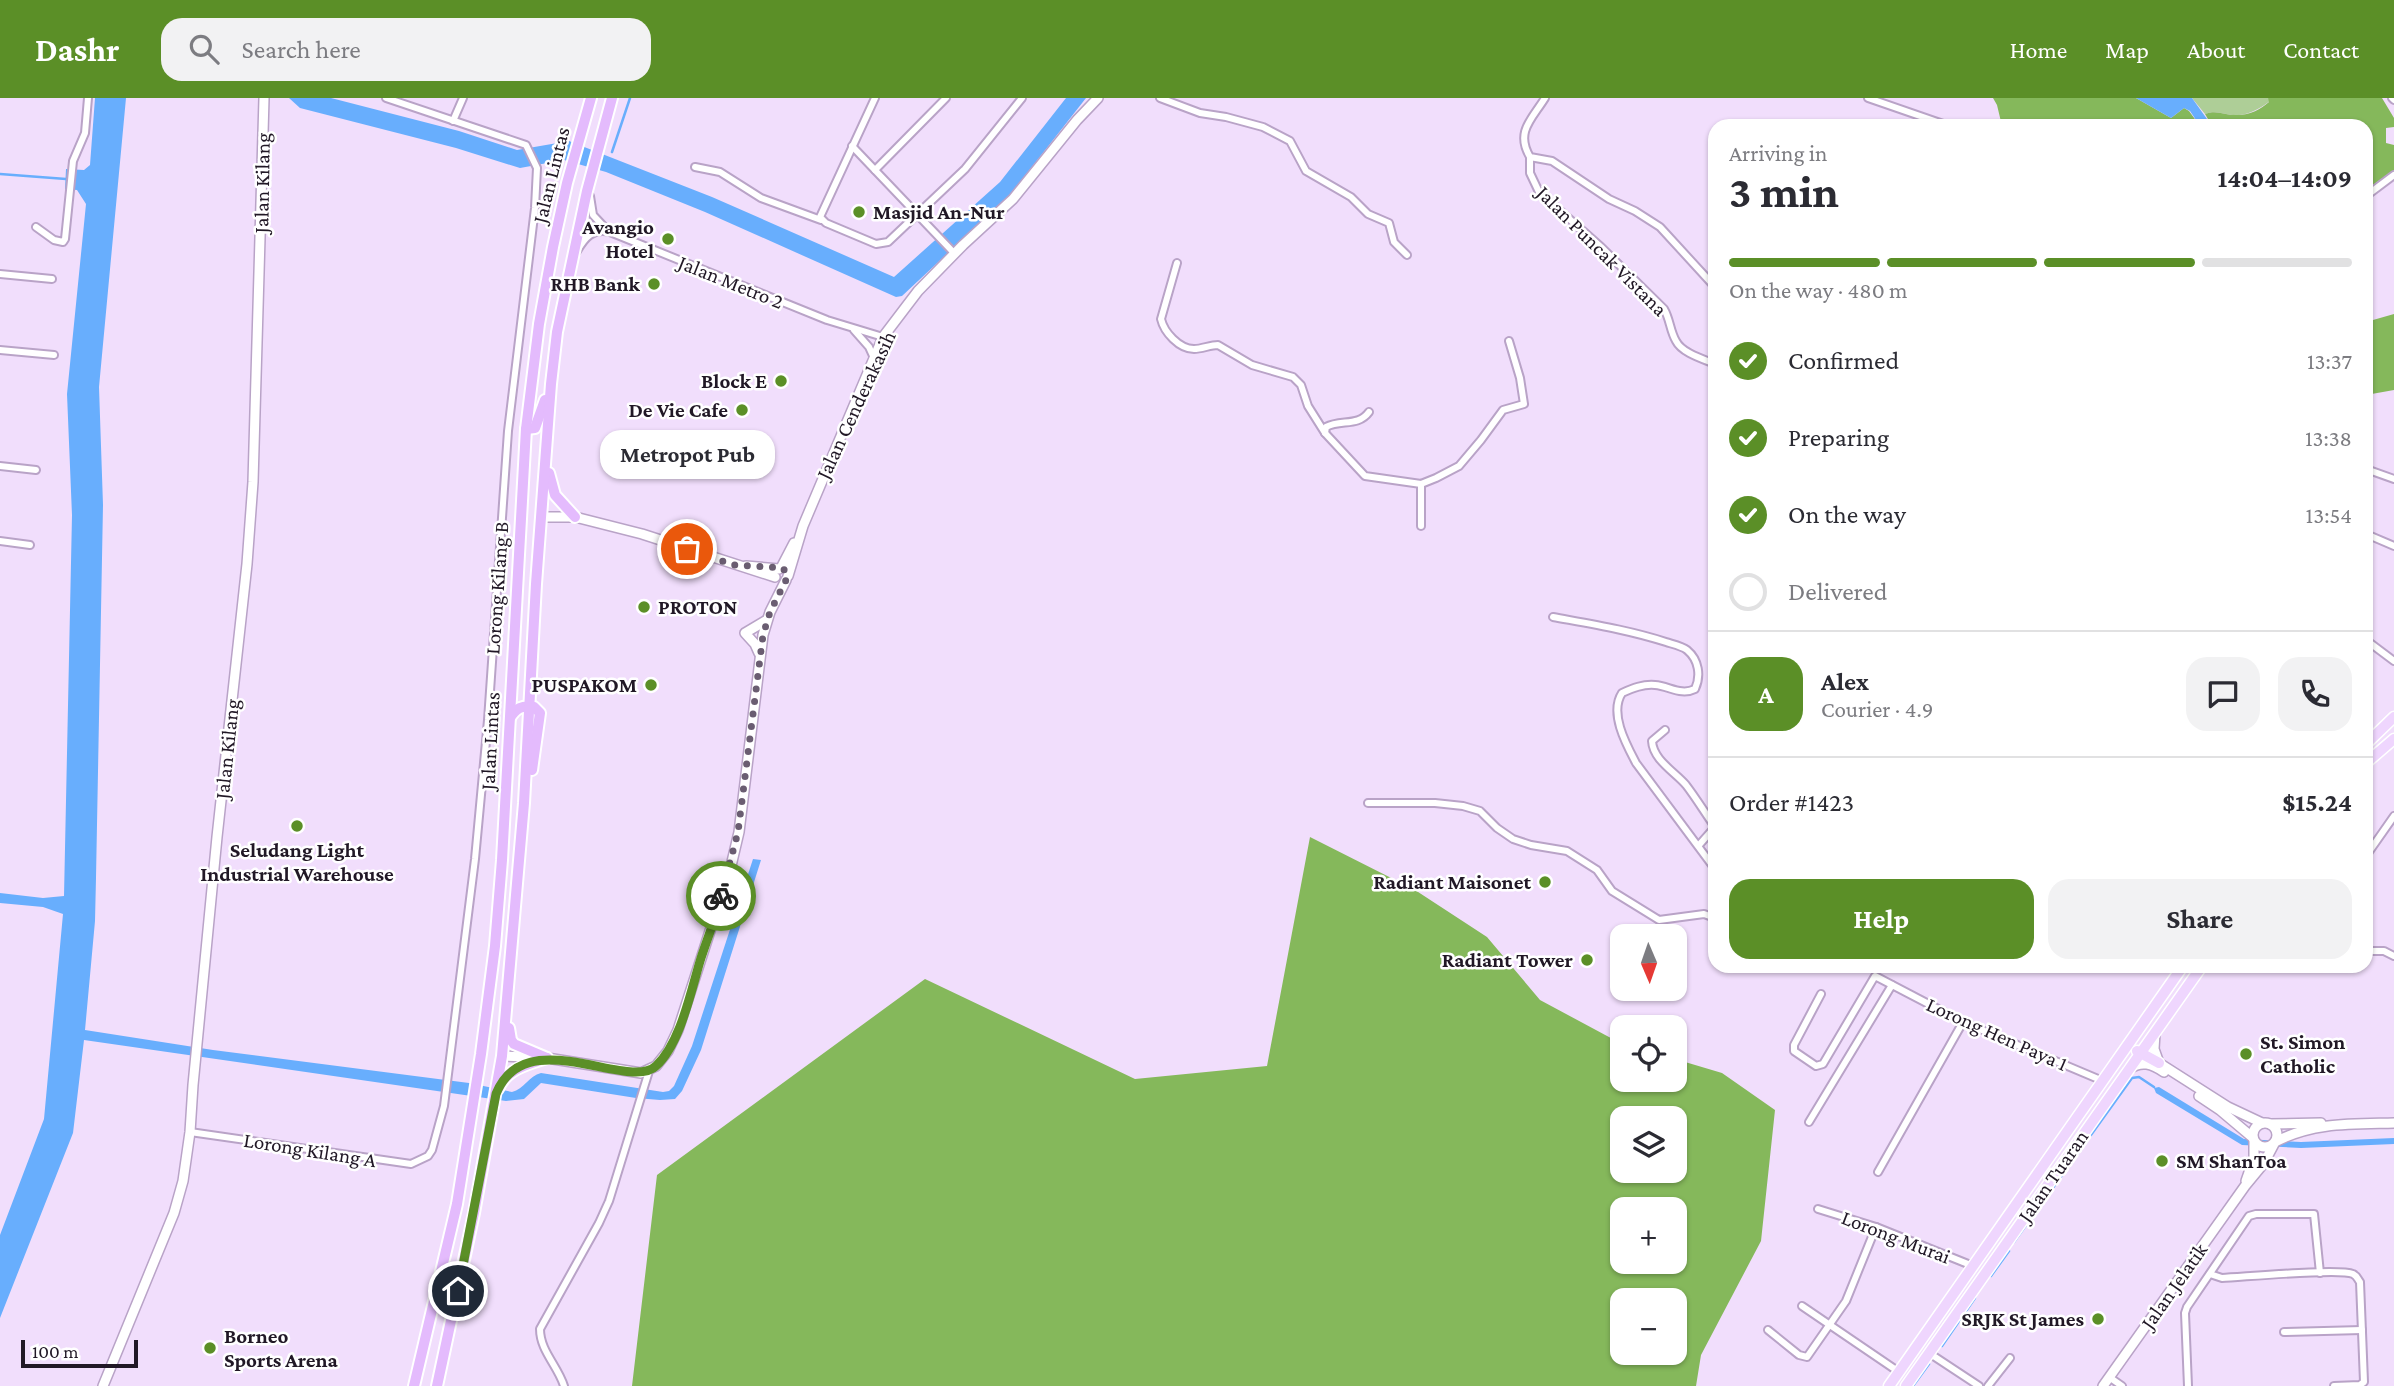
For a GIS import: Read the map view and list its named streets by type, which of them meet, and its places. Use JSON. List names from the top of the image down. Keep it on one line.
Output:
{"streets":{"highway":["Jalan Lintas"],"main road":["Jalan Tuaran"],"street":["Jalan Kilang","Jalan Puncak Vistana","Jalan Metro 2","Jalan Cenderakasih","Lorong Kilang B","Lorong Hen Paya 1","Lorong Kilang A","Lorong Murai","Jalan Jelatik"]},"crossings":[["Jalan Kilang","Lorong Kilang A"],["Jalan Metro 2","Jalan Cenderakasih"],["Lorong Kilang B","Lorong Kilang A"],["Lorong Hen Paya 1","Jalan Tuaran"],["Jalan Tuaran","Lorong Murai"]],"places":["Masjid An-Nur","Avangio Hotel","RHB Bank","Block E","De Vie Cafe","Metropot Pub","PROTON","PUSPAKOM","Seludang Light Industrial Warehouse","Radiant Maisonet","Radiant Tower","St. Simon Catholic","SM ShanToa","SRJK St James","Borneo Sports Arena"],"scale_bar":"100 m","north":"bottom","page":{"header":"Dashr","search":"Search here","nav":["Home","Map","About","Contact"],"heading":["3 min","Arriving in","14:04–14:09"],"panel":["Alex","Courier · 4.9","Order #1423","$15.24"],"bar":"On the way · 480 m","list":[["Confirmed","13:37"],["Preparing","13:38"],["On the way","13:54"],"Delivered"],"bubble":"Metropot Pub","round":"A","buttons":["Help","Share"],"map_buttons":["+","−"],"scale":"100 m"}}
